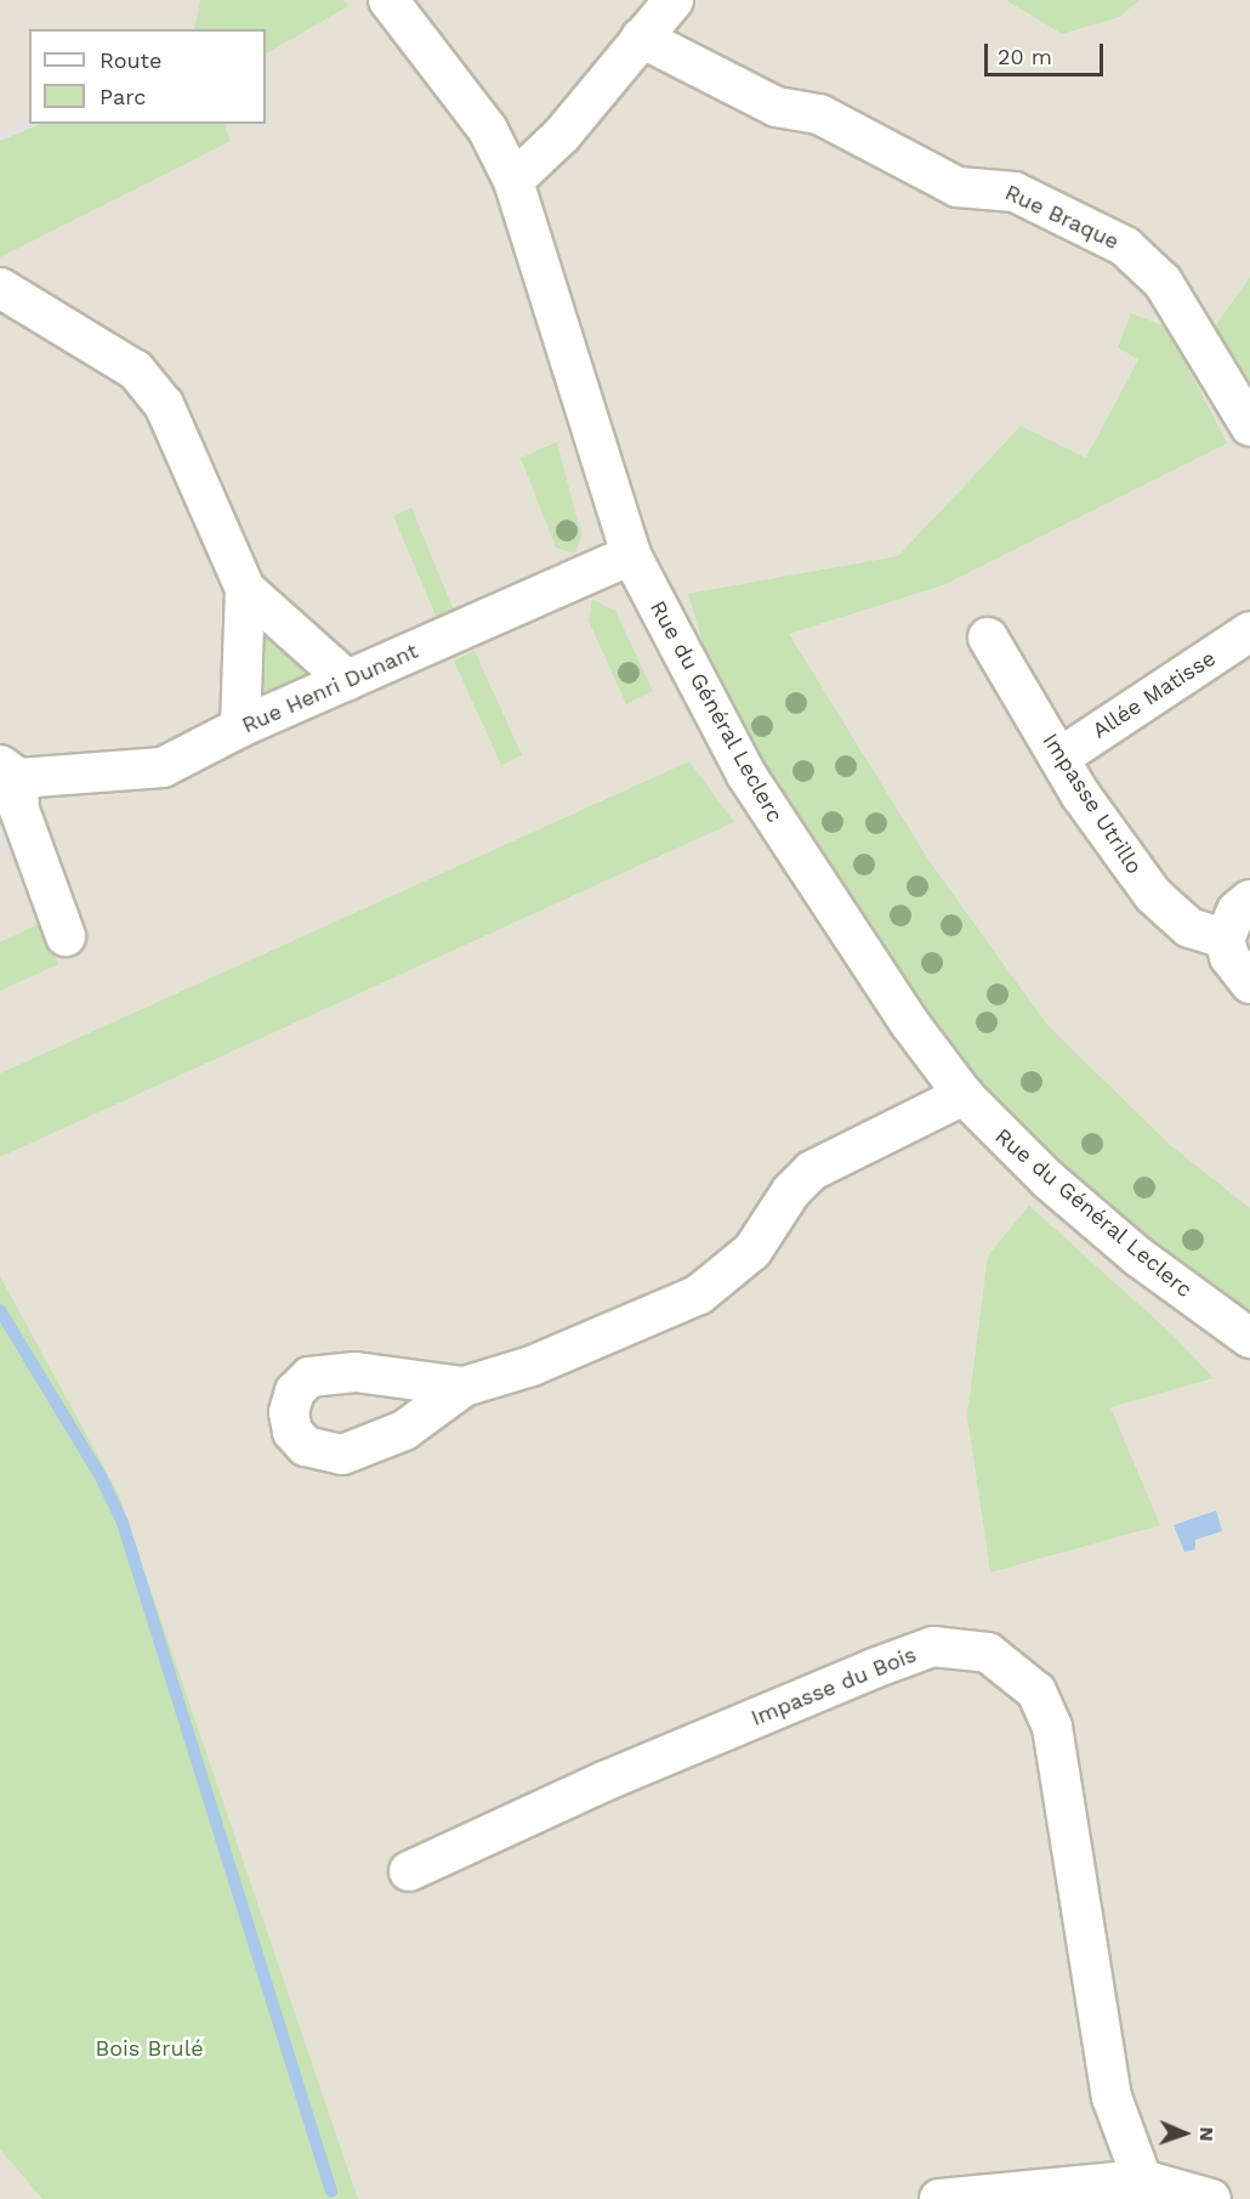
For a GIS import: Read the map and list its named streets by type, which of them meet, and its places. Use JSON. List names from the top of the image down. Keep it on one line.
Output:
{"streets":{"street":["Rue Braque","Rue Henri Dunant","Allée Matisse","Rue du Général Leclerc","Impasse Utrillo","Impasse du Bois"]},"crossings":[["Rue Henri Dunant","Rue du Général Leclerc"],["Allée Matisse","Impasse Utrillo"]],"parks":["Bois Brulé"],"legend":["Route","Parc"],"scale_bar":"20 m","north":"right"}
